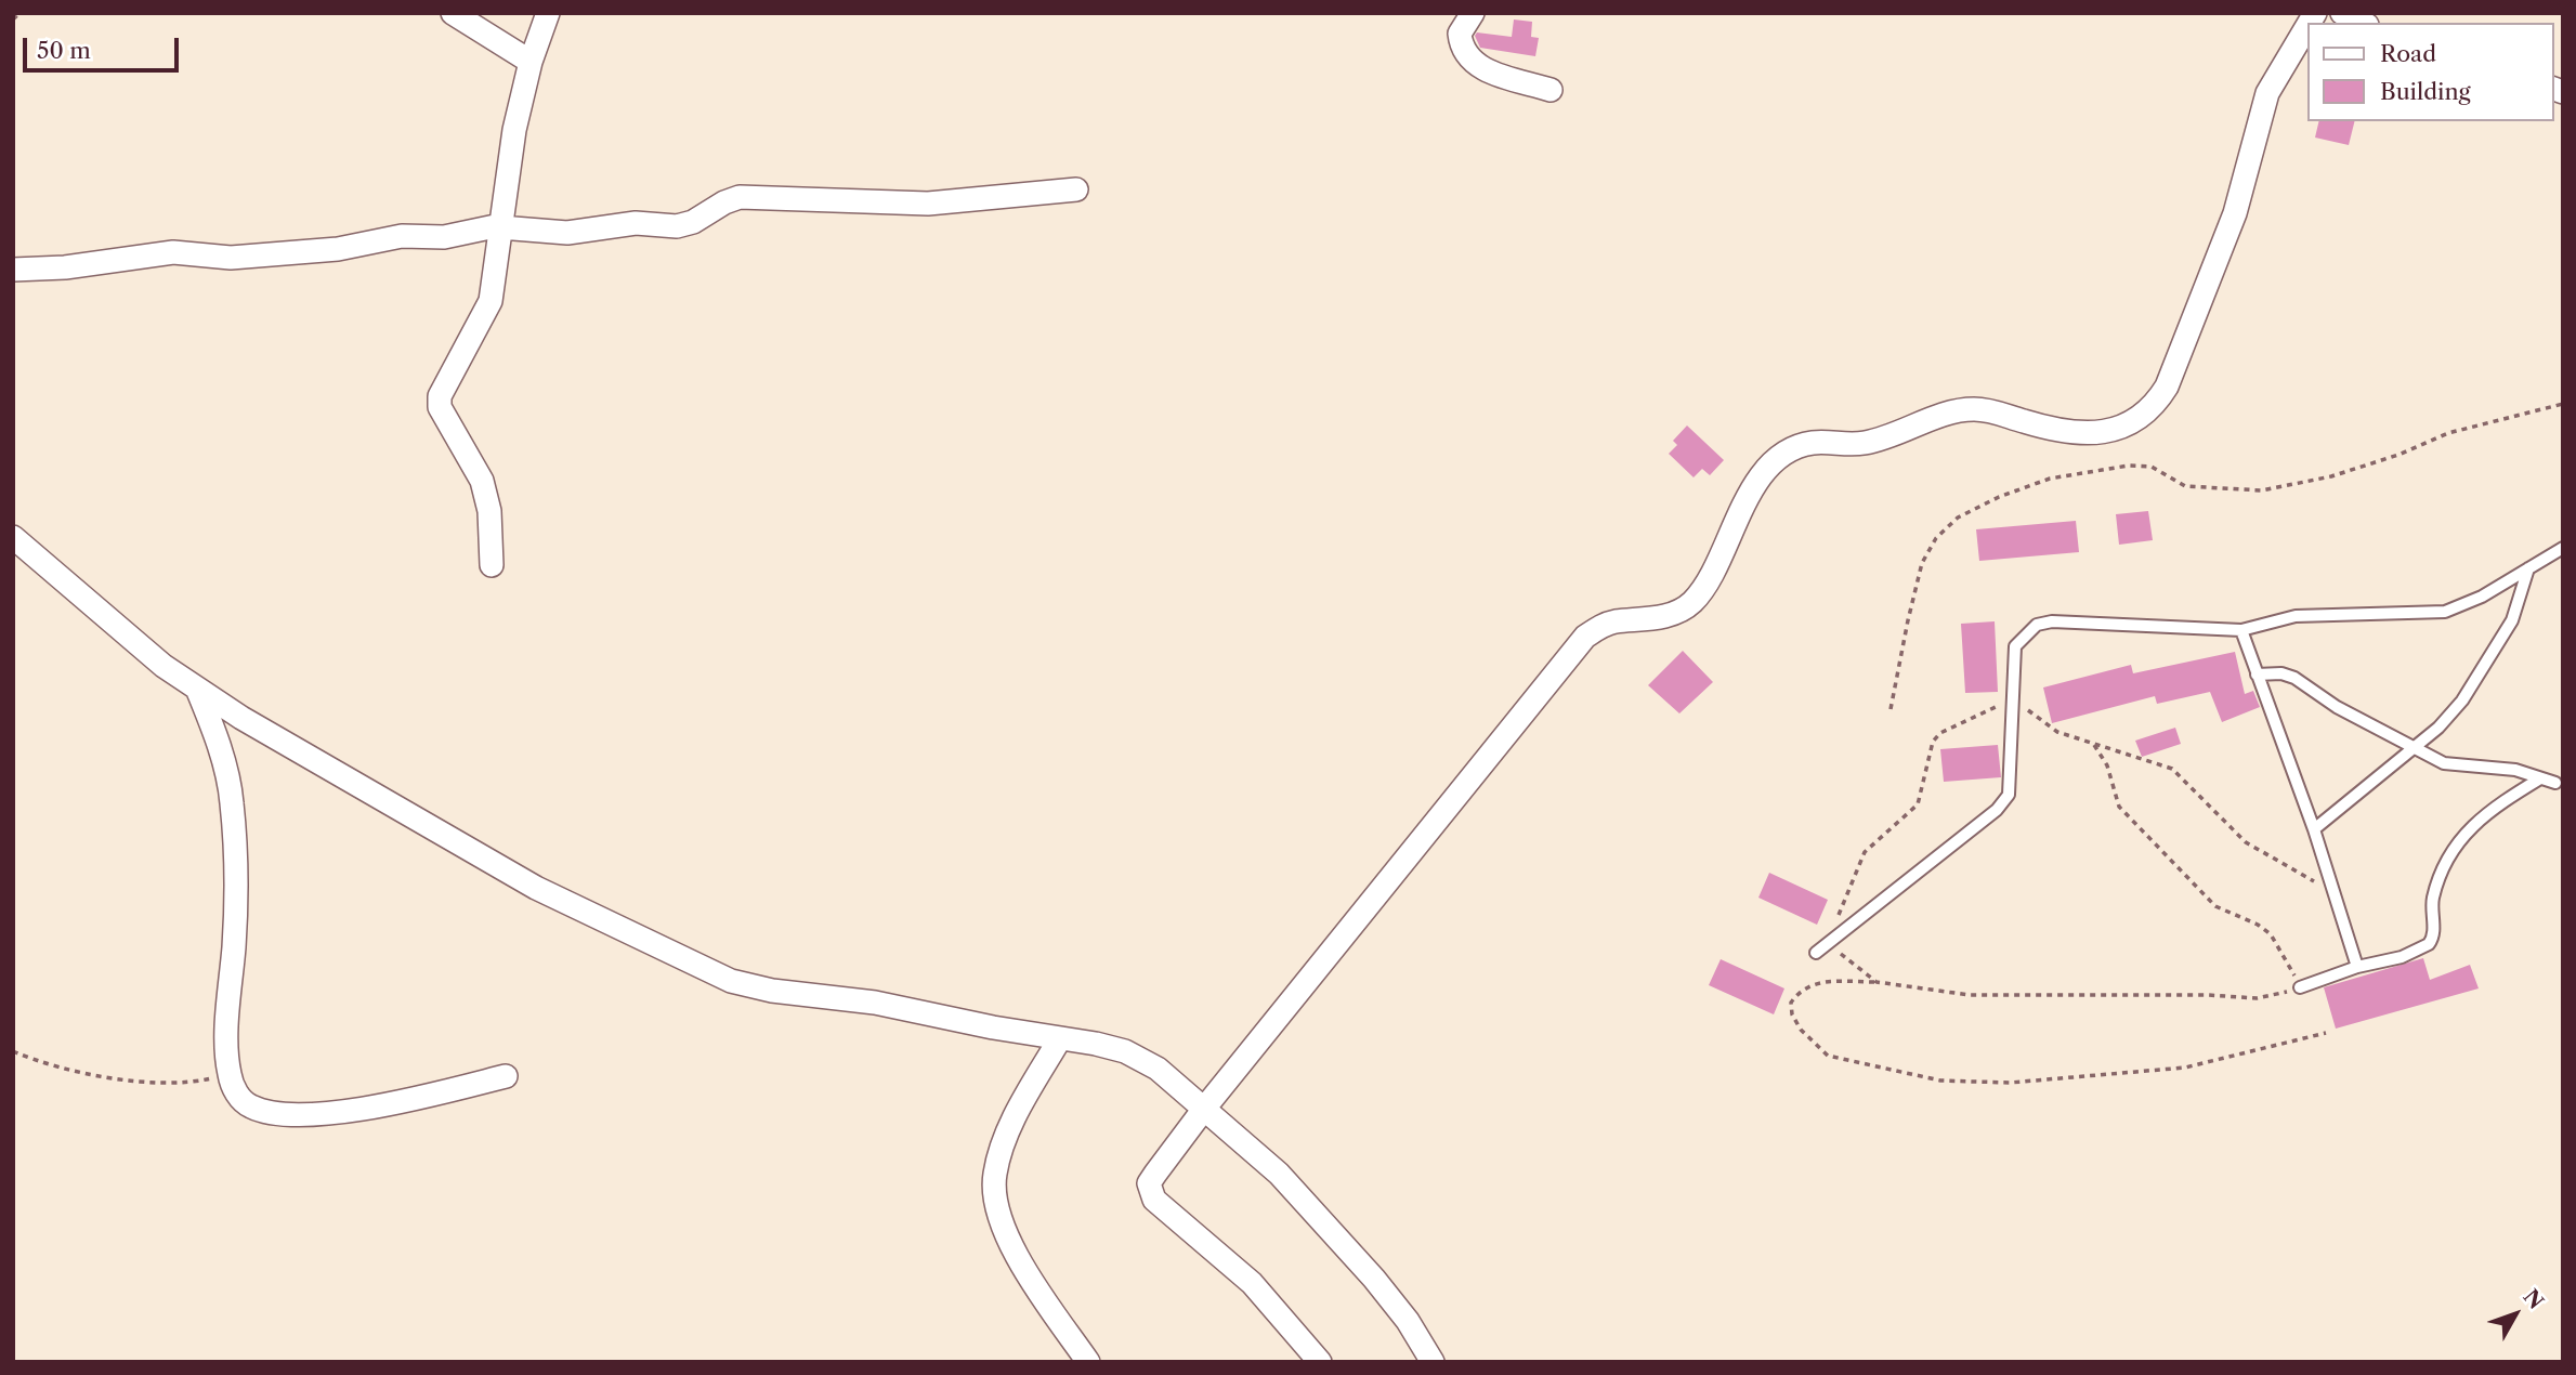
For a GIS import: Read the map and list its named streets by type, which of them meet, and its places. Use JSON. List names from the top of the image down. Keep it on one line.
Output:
{"legend":["Road","Building"],"scale_bar":"50 m","north":"top right"}
